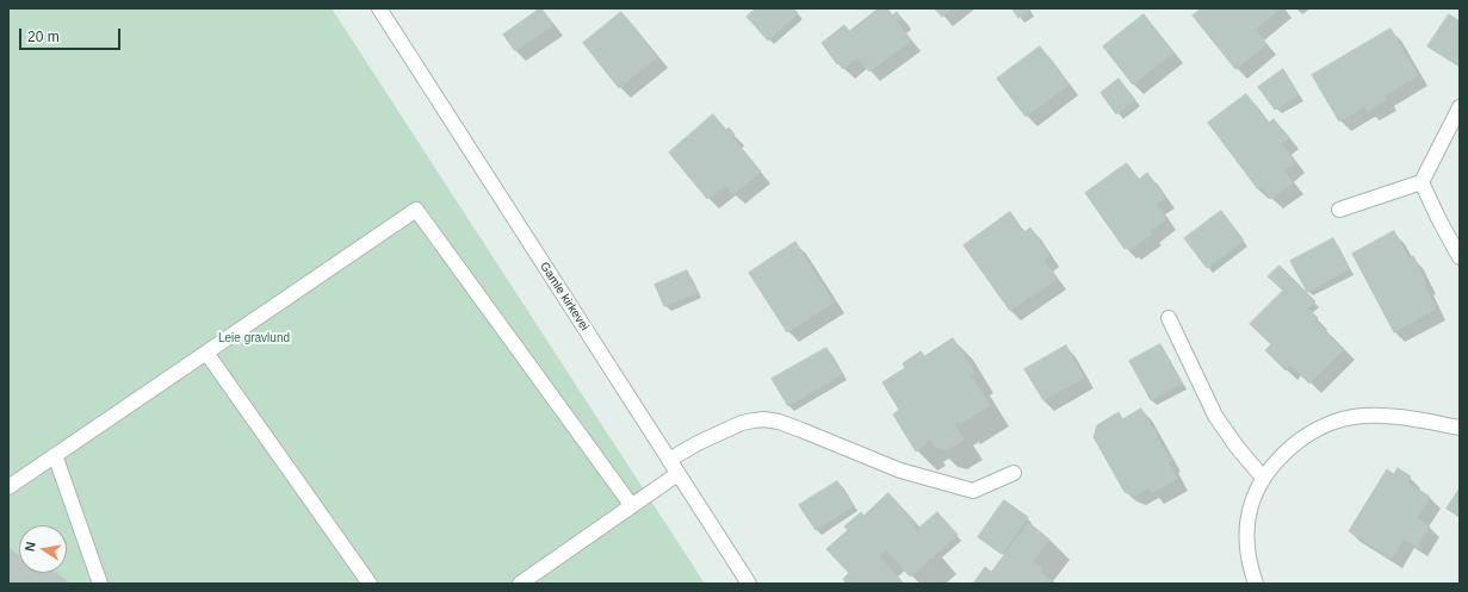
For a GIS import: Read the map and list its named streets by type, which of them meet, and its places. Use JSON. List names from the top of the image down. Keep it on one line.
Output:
{"streets":{"street":["Gamle kirkevei"]},"parks":["Leie gravlund"],"scale_bar":"20 m","north":"left"}
